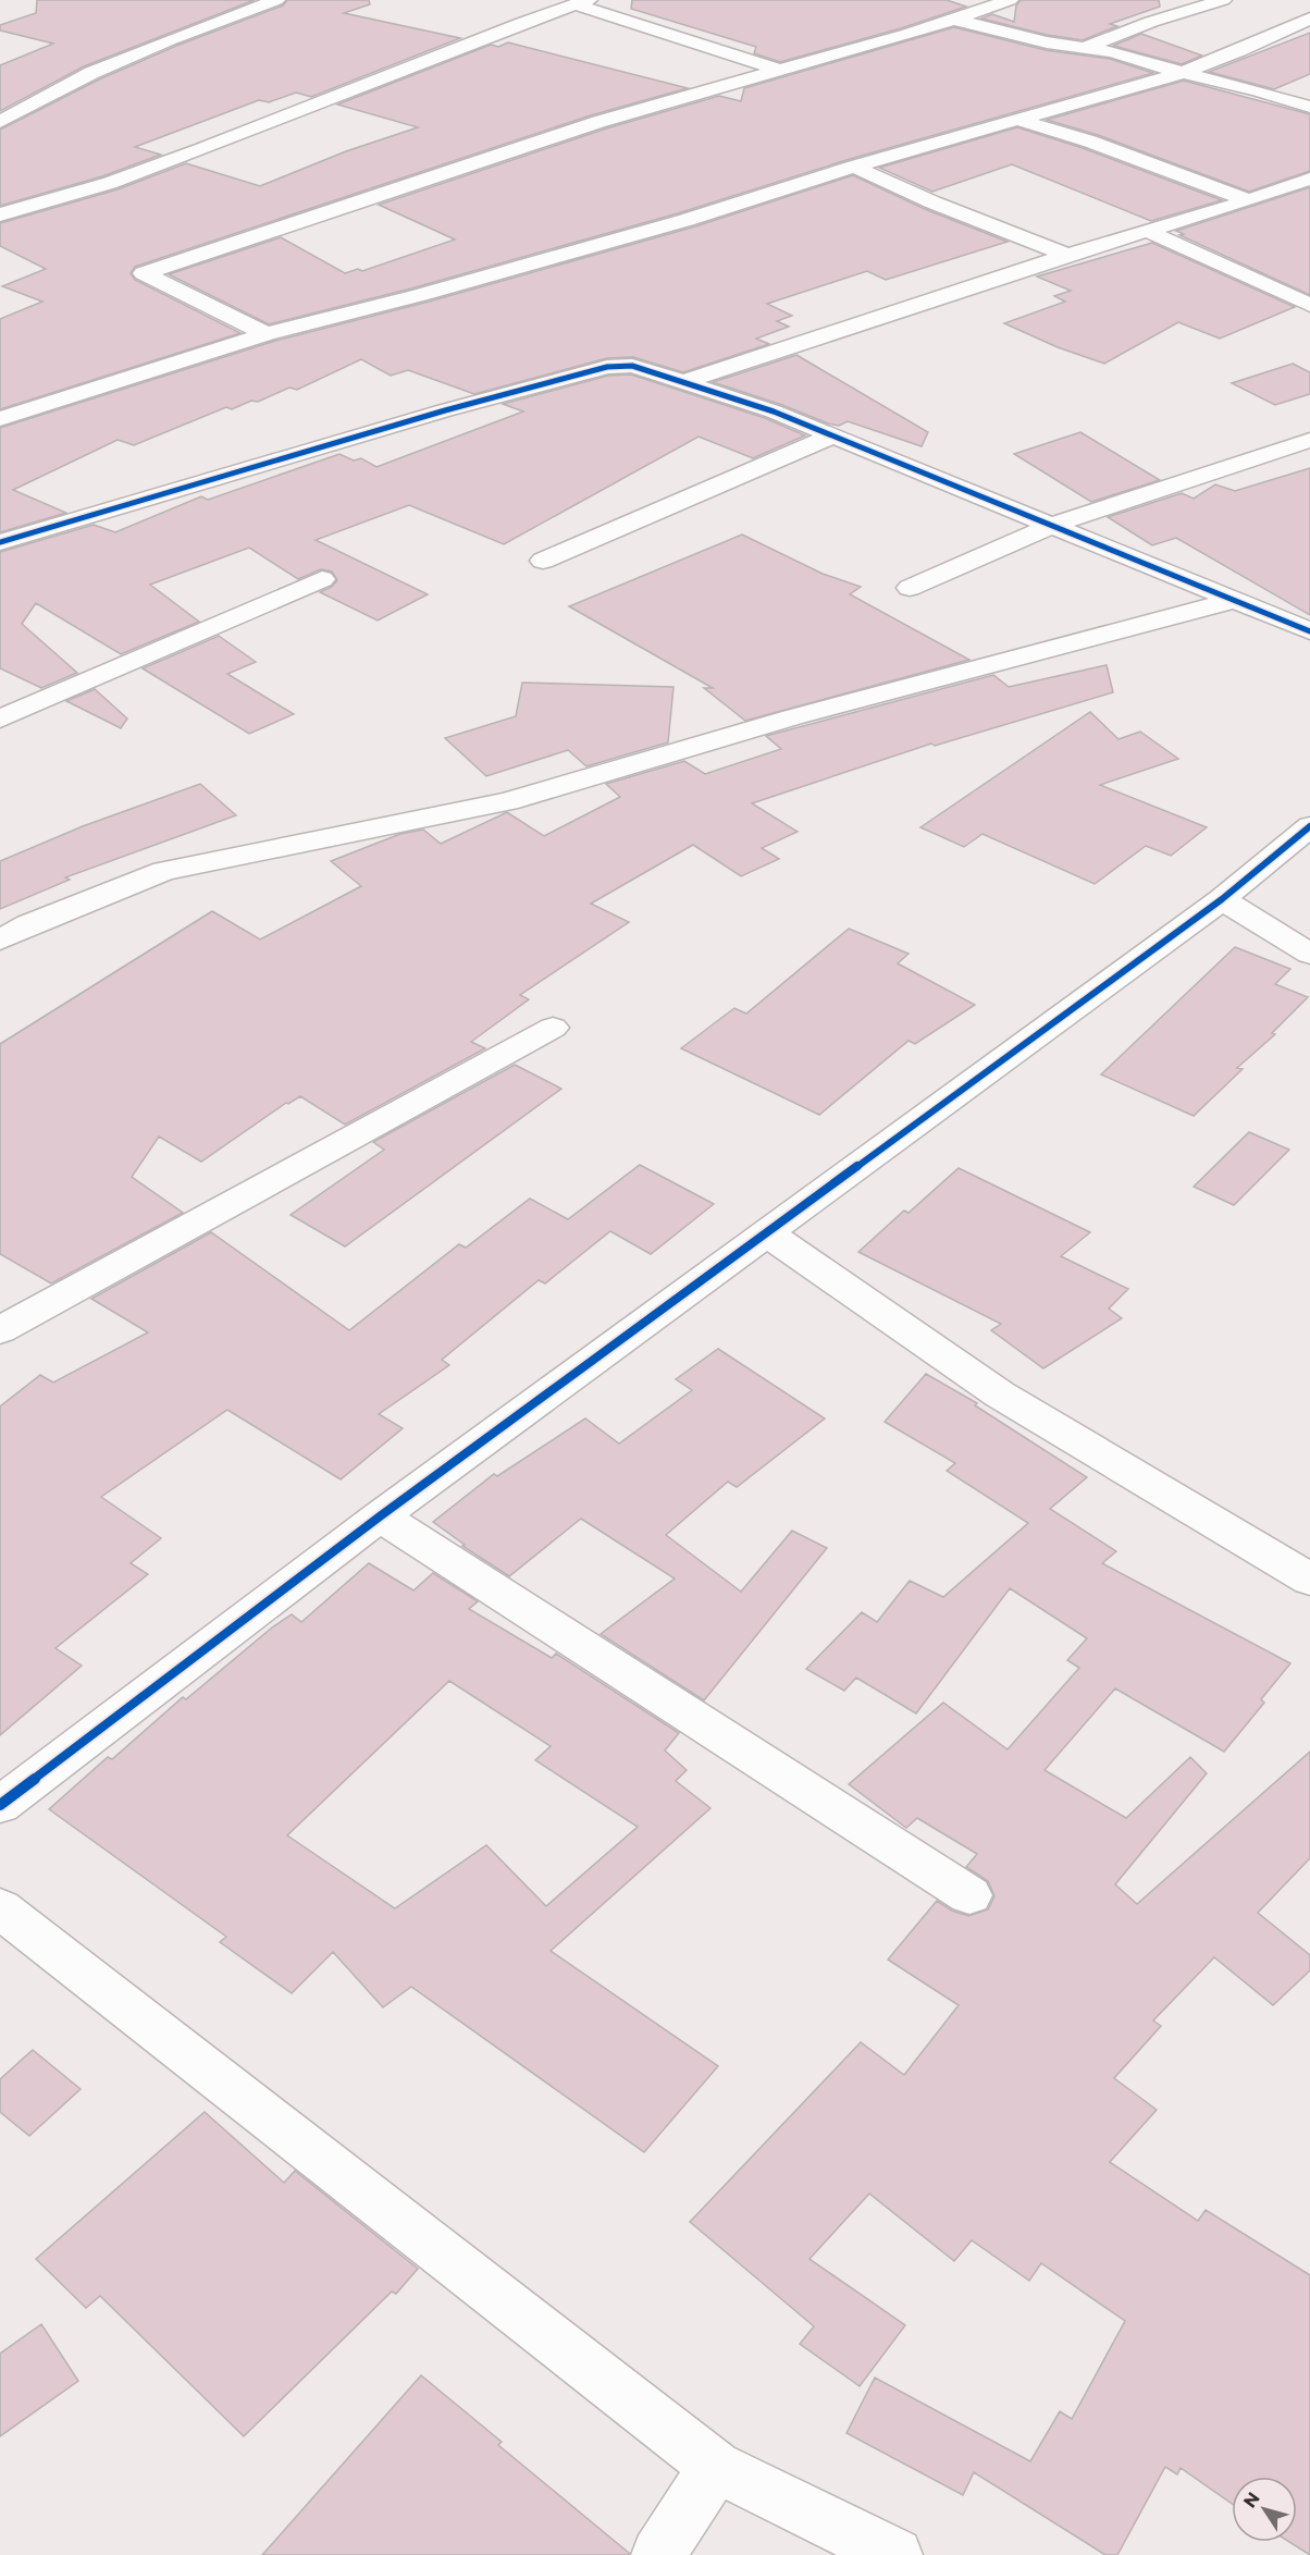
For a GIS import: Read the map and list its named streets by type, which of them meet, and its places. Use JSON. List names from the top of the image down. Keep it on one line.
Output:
{"north":"top left"}
